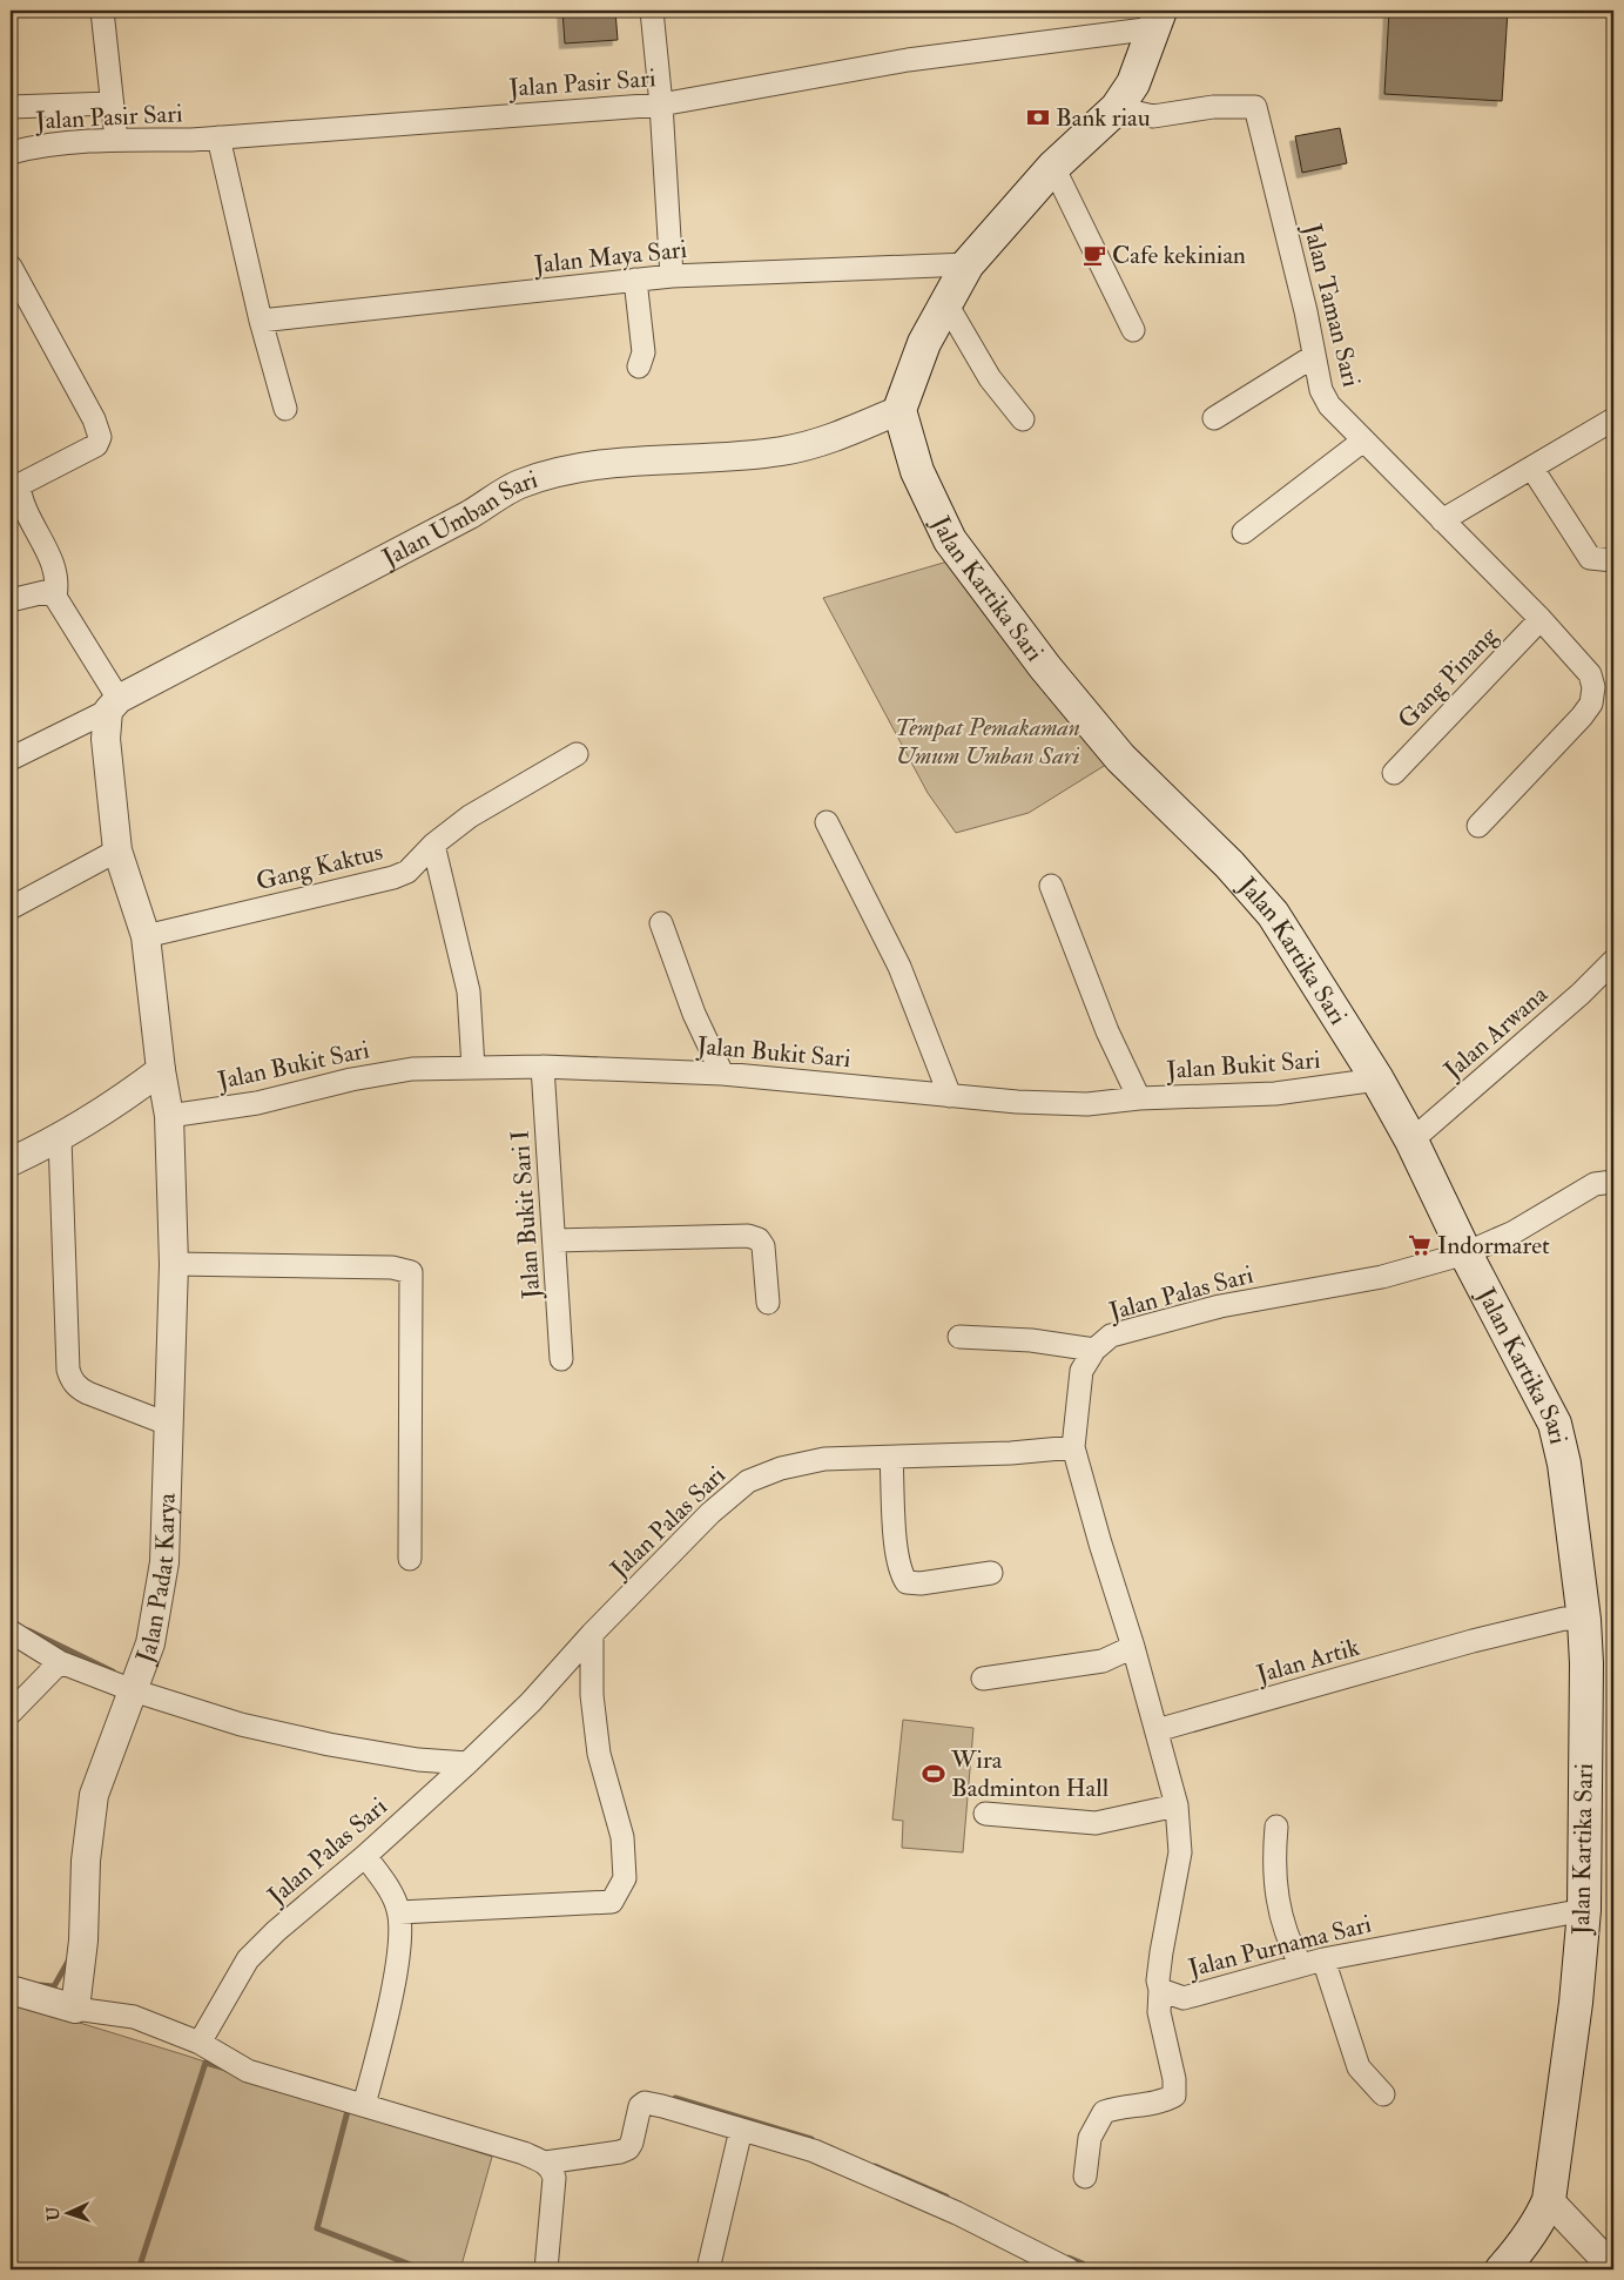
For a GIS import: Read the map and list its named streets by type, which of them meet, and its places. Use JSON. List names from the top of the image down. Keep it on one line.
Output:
{"streets":{"main road":["Jalan Kartika Sari"],"street":["Jalan Pasir Sari","Jalan Maya Sari","Jalan Taman Sari","Jalan Umban Sari","Gang Pinang","Gang Kaktus","Jalan Arwana","Jalan Bukit Sari","Jalan Bukit Sari I","Jalan Palas Sari","Jalan Padat Karya","Jalan Artik","Jalan Purnama Sari"]},"crossings":[["Jalan Taman Sari","Gang Pinang"],["Jalan Umban Sari","Jalan Kartika Sari"],["Jalan Kartika Sari","Jalan Arwana"],["Jalan Kartika Sari","Jalan Bukit Sari"],["Jalan Kartika Sari","Jalan Palas Sari"],["Jalan Kartika Sari","Jalan Artik"],["Jalan Kartika Sari","Jalan Purnama Sari"],["Jalan Bukit Sari","Jalan Bukit Sari I"],["Jalan Bukit Sari","Jalan Padat Karya"],["Jalan Palas Sari","Jalan Purnama Sari"],["Jalan Artik","Jalan Purnama Sari"]],"parks":["Tempat Pemakaman Umum Umban Sari"],"places":{"bank":["Bank riau"],"cafe":["Cafe kekinian"],"supermarket":["Indormaret"],"sports":["Wira Badminton Hall"]},"north":"left"}
